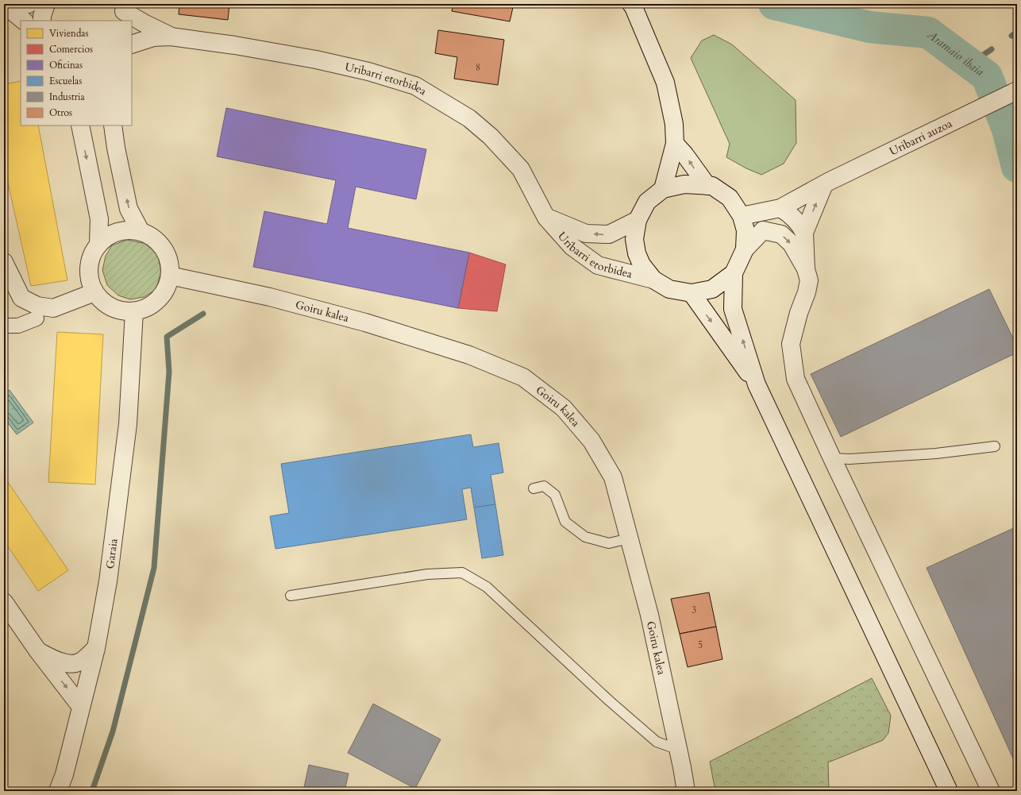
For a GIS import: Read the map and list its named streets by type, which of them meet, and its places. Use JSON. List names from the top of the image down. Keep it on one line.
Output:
{"streets":{"street":["Uribarri etorbidea","Uribarri auzoa","Goiru kalea","Garaia"]},"crossings":[["Goiru kalea","Garaia"]],"water":["Aramaio ibaia"],"house_numbers":["8","3","5"],"legend":["Viviendas","Comercios","Oficinas","Escuelas","Industria","Otros"]}
